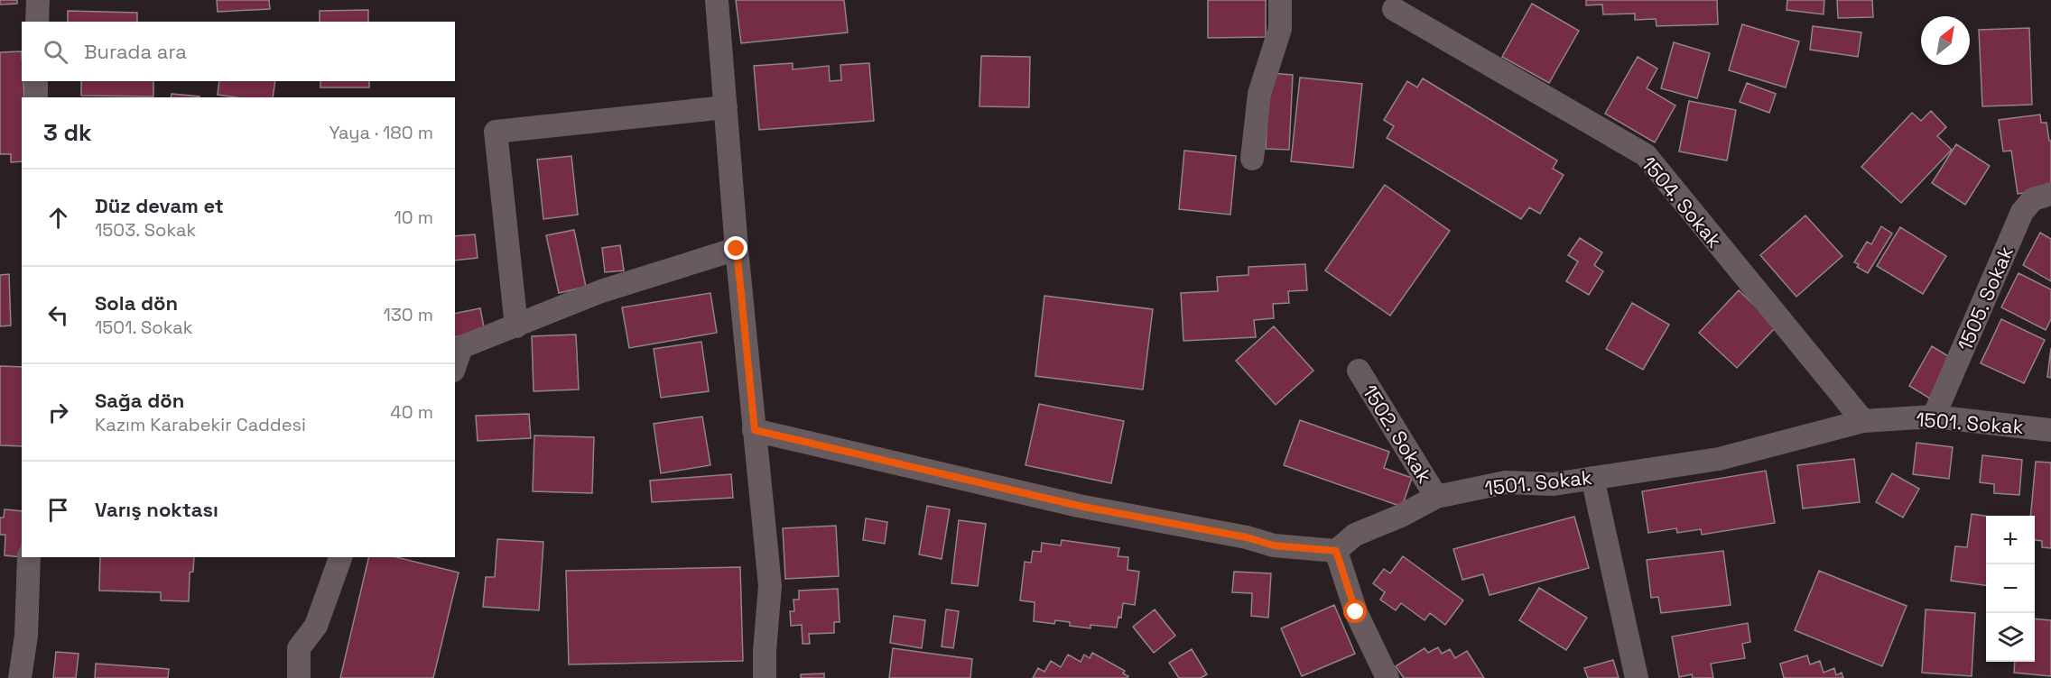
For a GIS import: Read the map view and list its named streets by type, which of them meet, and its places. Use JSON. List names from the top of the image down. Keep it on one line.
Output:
{"streets":{"street":["1504. Sokak","1505. Sokak","1501. Sokak","1502. Sokak"]},"crossings":[["1504. Sokak","1501. Sokak"],["1505. Sokak","1501. Sokak"],["1501. Sokak","1502. Sokak"]],"north":"top right","page":{"search":"Burada ara","heading":["3 dk","Yaya · 180 m"],"list":[["Düz devam et","1503. Sokak","10 m"],["Sola dön","1501. Sokak","130 m"],["Sağa dön","Kazım Karabekir Caddesi","40 m"],"Varış noktası"],"map_buttons":["+","−"]}}
